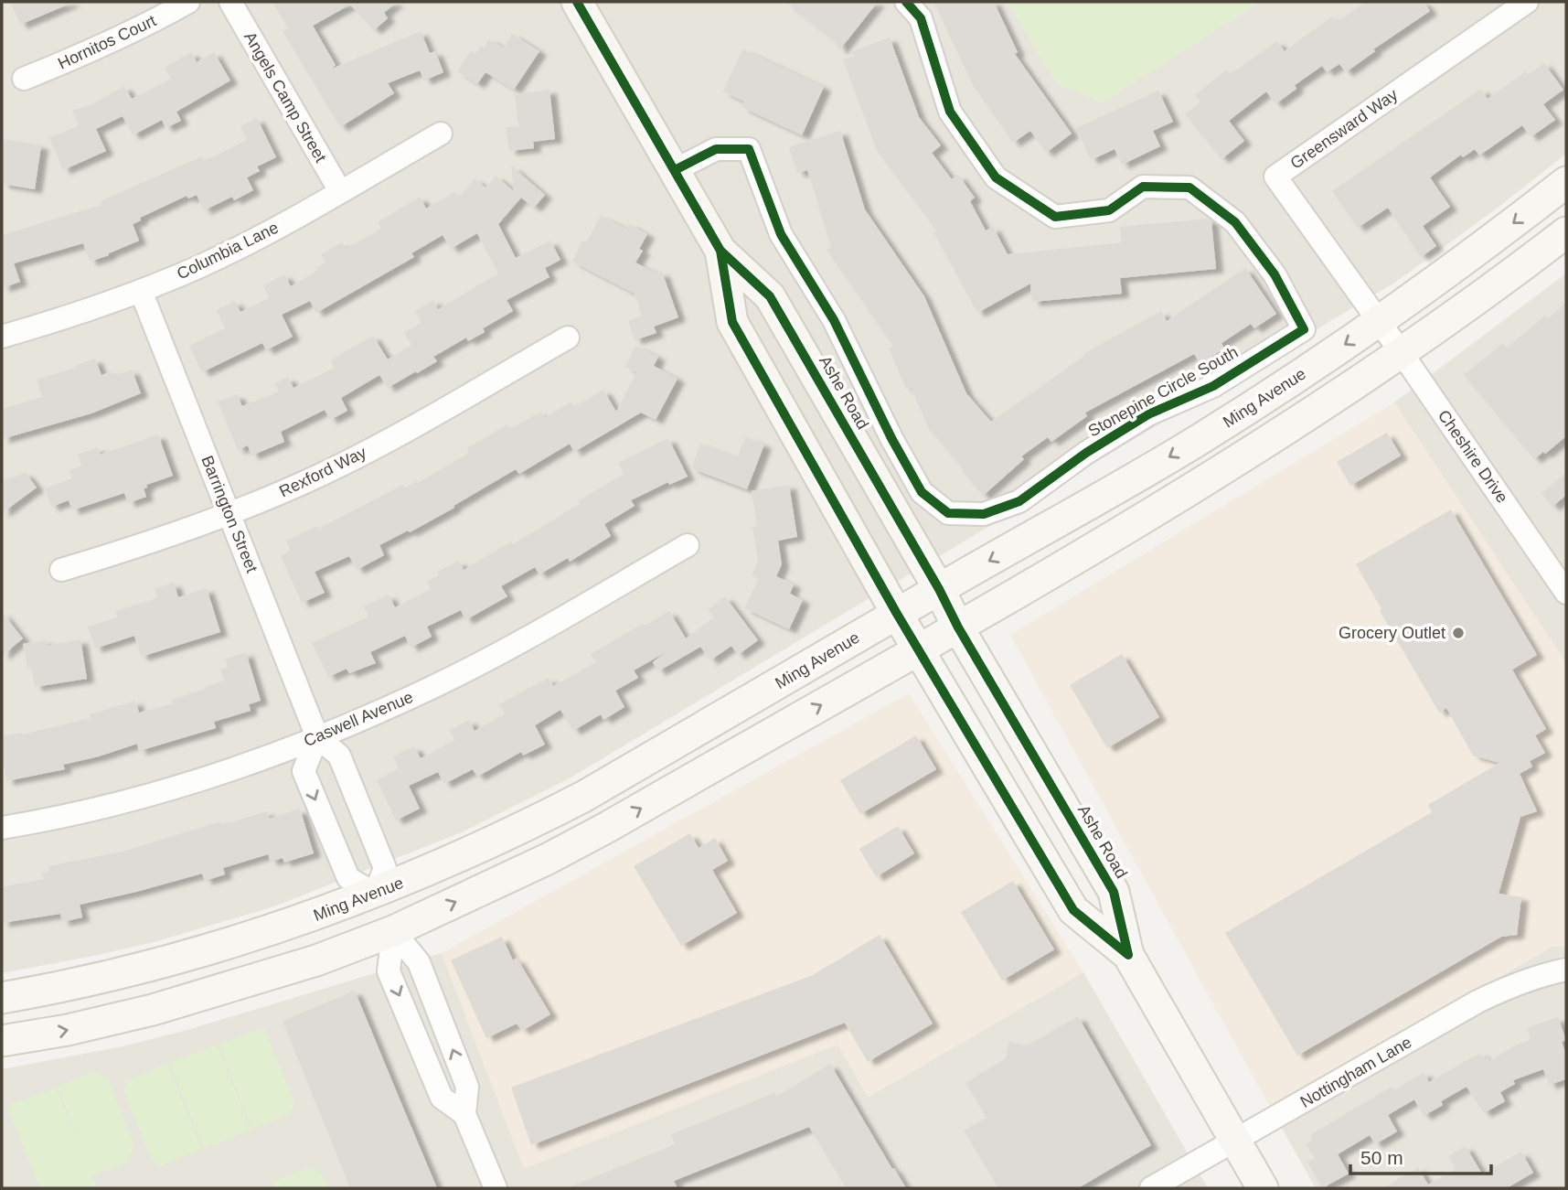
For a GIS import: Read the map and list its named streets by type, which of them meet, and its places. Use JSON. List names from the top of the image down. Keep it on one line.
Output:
{"streets":{"main road":["Ashe Road","Ming Avenue"],"street":["Hornitos Court","Angels Camp Street","Greensward Way","Columbia Lane","Stonepine Circle South","Cheshire Drive","Rexford Way","Barrington Street","Caswell Avenue","Nottingham Lane"]},"crossings":[["Angels Camp Street","Columbia Lane"],["Greensward Way","Ming Avenue"],["Greensward Way","Cheshire Drive"],["Columbia Lane","Barrington Street"],["Stonepine Circle South","Ashe Road"],["Ashe Road","Ming Avenue"],["Ashe Road","Nottingham Lane"],["Ming Avenue","Cheshire Drive"],["Ming Avenue","Barrington Street"],["Rexford Way","Barrington Street"],["Barrington Street","Caswell Avenue"]],"places":["Grocery Outlet"],"scale_bar":"50 m"}
